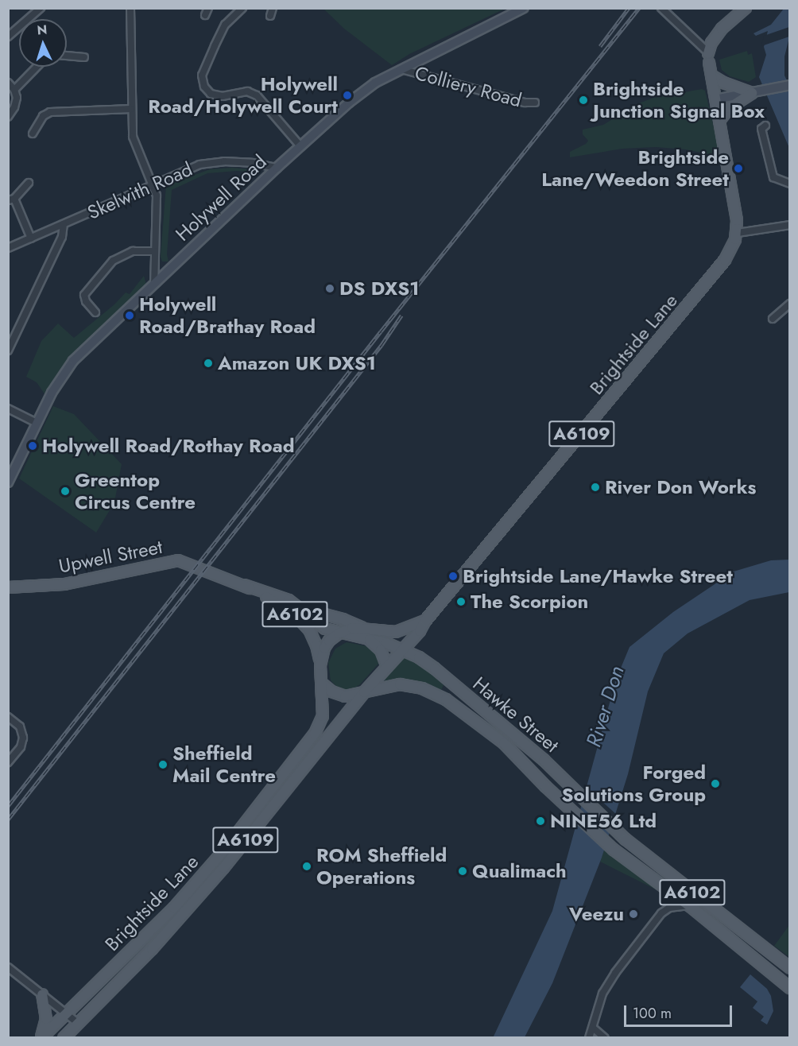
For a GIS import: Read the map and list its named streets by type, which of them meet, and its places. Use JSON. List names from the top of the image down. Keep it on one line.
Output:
{"streets":{"main road":["Holywell Road","Brightside Lane","A6109","Upwell Street","A6102","Hawke Street"],"street":["Colliery Road","Skelwith Road"]},"crossings":[["Colliery Road","Holywell Road"],["Skelwith Road","Holywell Road"],["Brightside Lane","Upwell Street"],["Brightside Lane","Hawke Street"],["Upwell Street","Hawke Street"],["A6102","Hawke Street"]],"water":["River Don"],"places":["Holywell Road/Holywell Court","Brightside Junction Signal Box","Brightside Lane/Weedon Street","DS DXS1","Holywell Road/Brathay Road","Amazon UK DXS1","Holywell Road/Rothay Road","River Don Works","Greentop Circus Centre","Brightside Lane/Hawke Street","The Scorpion","Sheffield Mail Centre","Forged Solutions Group","NINE56 Ltd","ROM Sheffield Operations","Qualimach","Veezu"],"scale_bar":"100 m","north":"top"}
